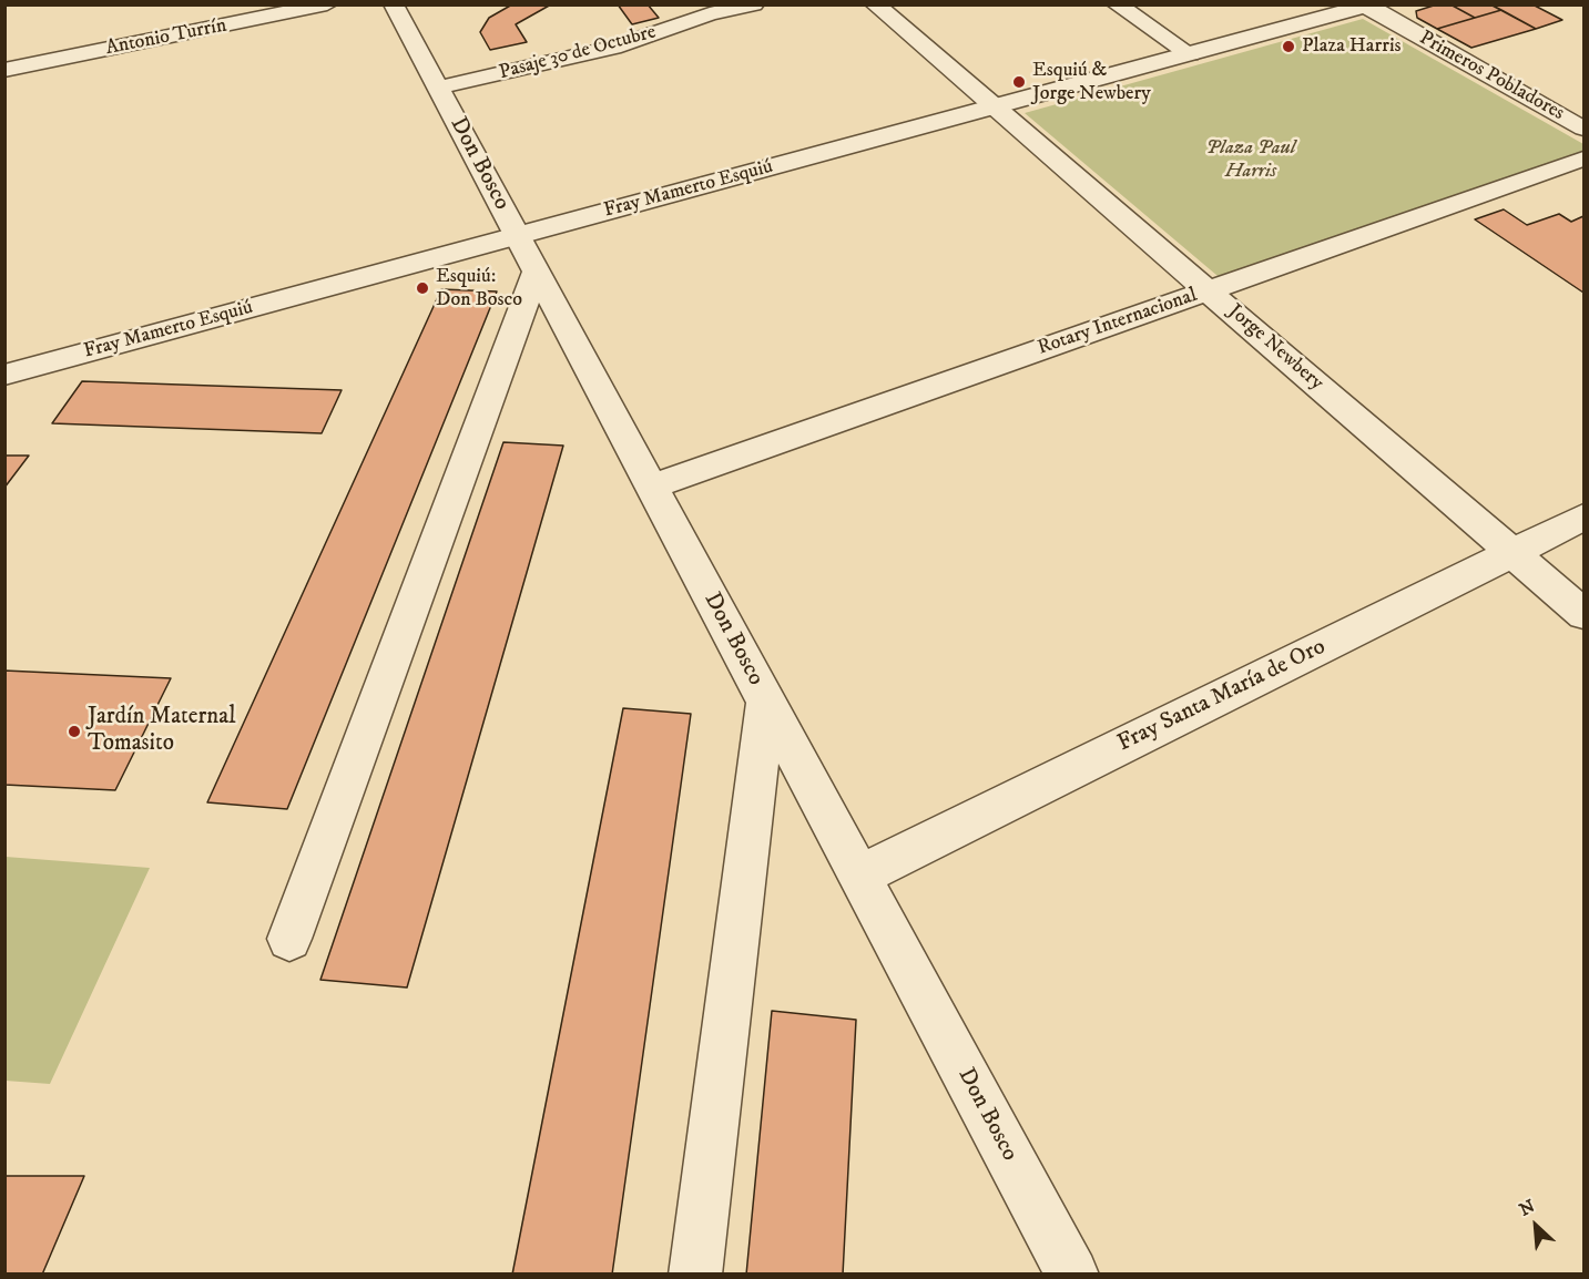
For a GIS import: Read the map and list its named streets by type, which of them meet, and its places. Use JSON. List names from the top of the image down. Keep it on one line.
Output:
{"streets":{"street":["Antonio Turrín","Pasaje 30 de Octubre","Primeros Pobladores","Don Bosco","Fray Mamerto Esquiú","Rotary Internacional","Jorge Newbery","Fray Santa María de Oro"]},"crossings":[["Pasaje 30 de Octubre","Don Bosco"],["Primeros Pobladores","Fray Mamerto Esquiú"],["Don Bosco","Fray Mamerto Esquiú"],["Don Bosco","Rotary Internacional"],["Don Bosco","Fray Santa María de Oro"],["Fray Mamerto Esquiú","Jorge Newbery"],["Rotary Internacional","Jorge Newbery"],["Jorge Newbery","Fray Santa María de Oro"]],"parks":["Plaza Paul Harris"],"places":["Plaza Harris","Esquiú & Jorge Newbery","Esquiú: Don Bosco","Jardín Maternal Tomasito"],"north":"top left"}
